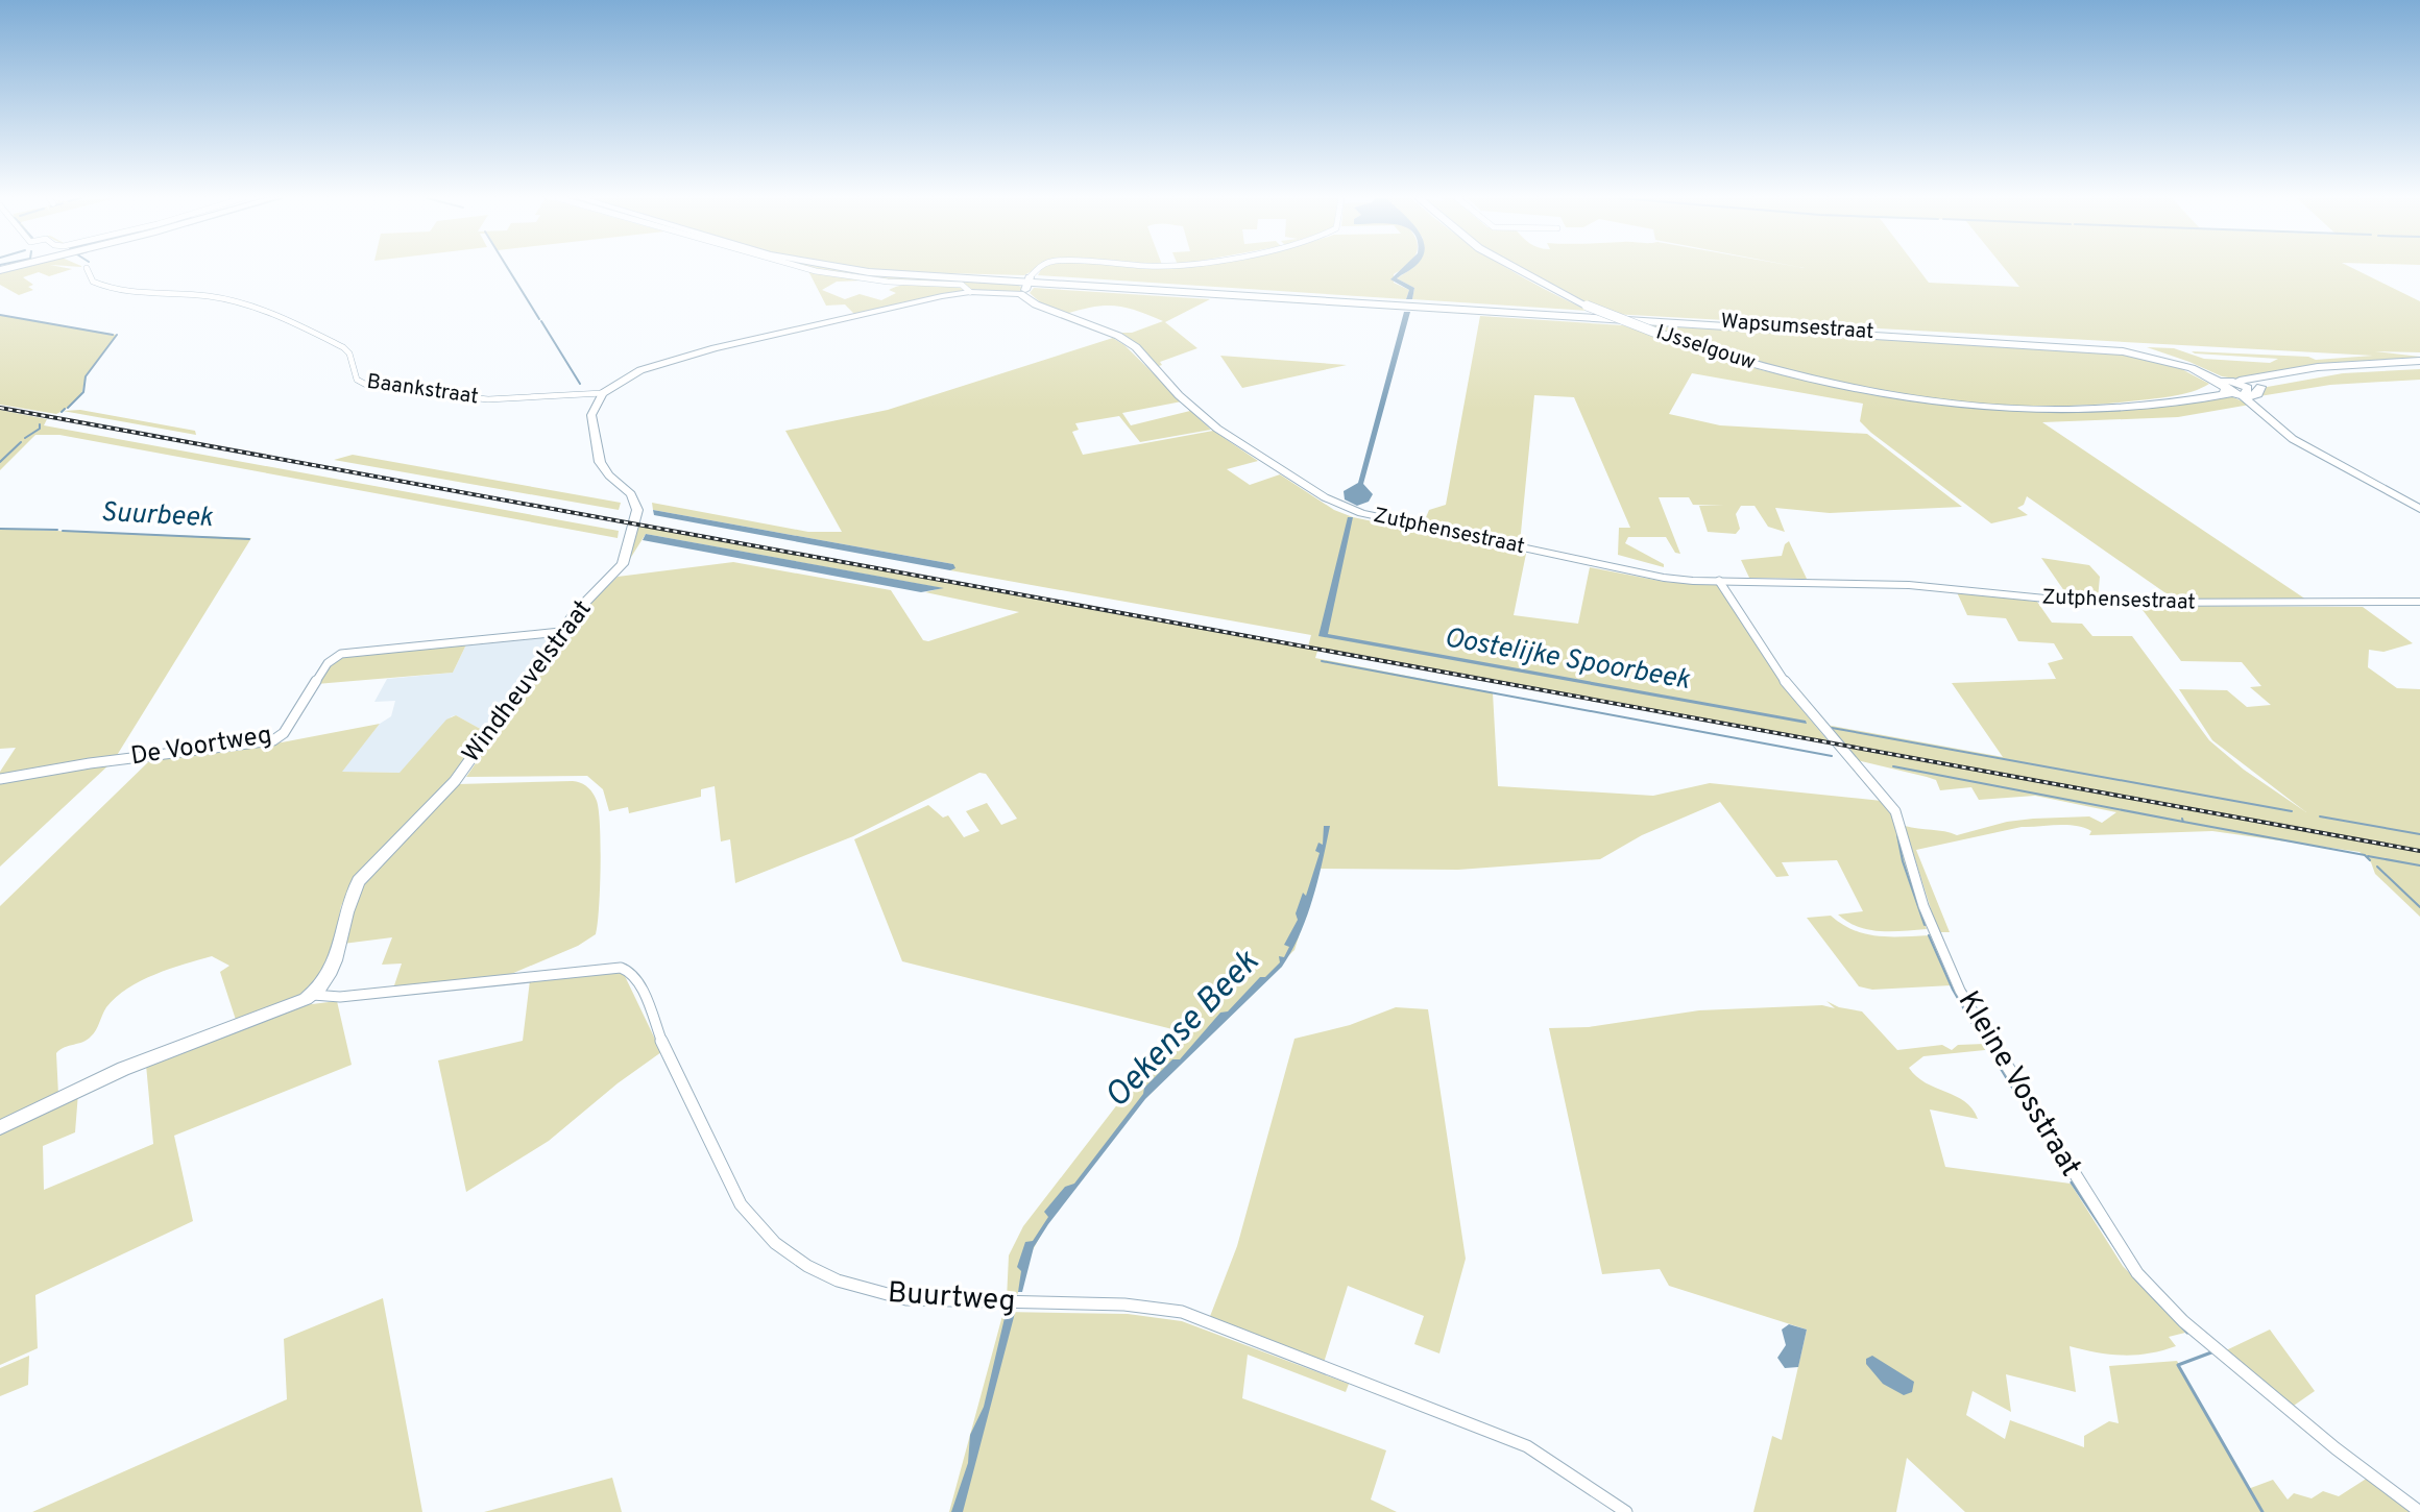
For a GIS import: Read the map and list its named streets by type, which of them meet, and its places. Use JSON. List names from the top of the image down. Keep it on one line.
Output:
{"streets":{"highway":["IJsselgouw"],"main road":["Wapsumsestraat"],"street":["Baankstraat","Zutphensestraat","Windheuvelstraat","De Voortweg","Kleine Vosstraat","Buurtweg"]},"crossings":[["Wapsumsestraat","IJsselgouw"],["Wapsumsestraat","Zutphensestraat"],["Baankstraat","Windheuvelstraat"],["Zutphensestraat","Kleine Vosstraat"],["Windheuvelstraat","De Voortweg"],["Windheuvelstraat","Buurtweg"]],"water":["Suurbeek","Oostelijke Spoorbeek","Oekense Beek"]}
